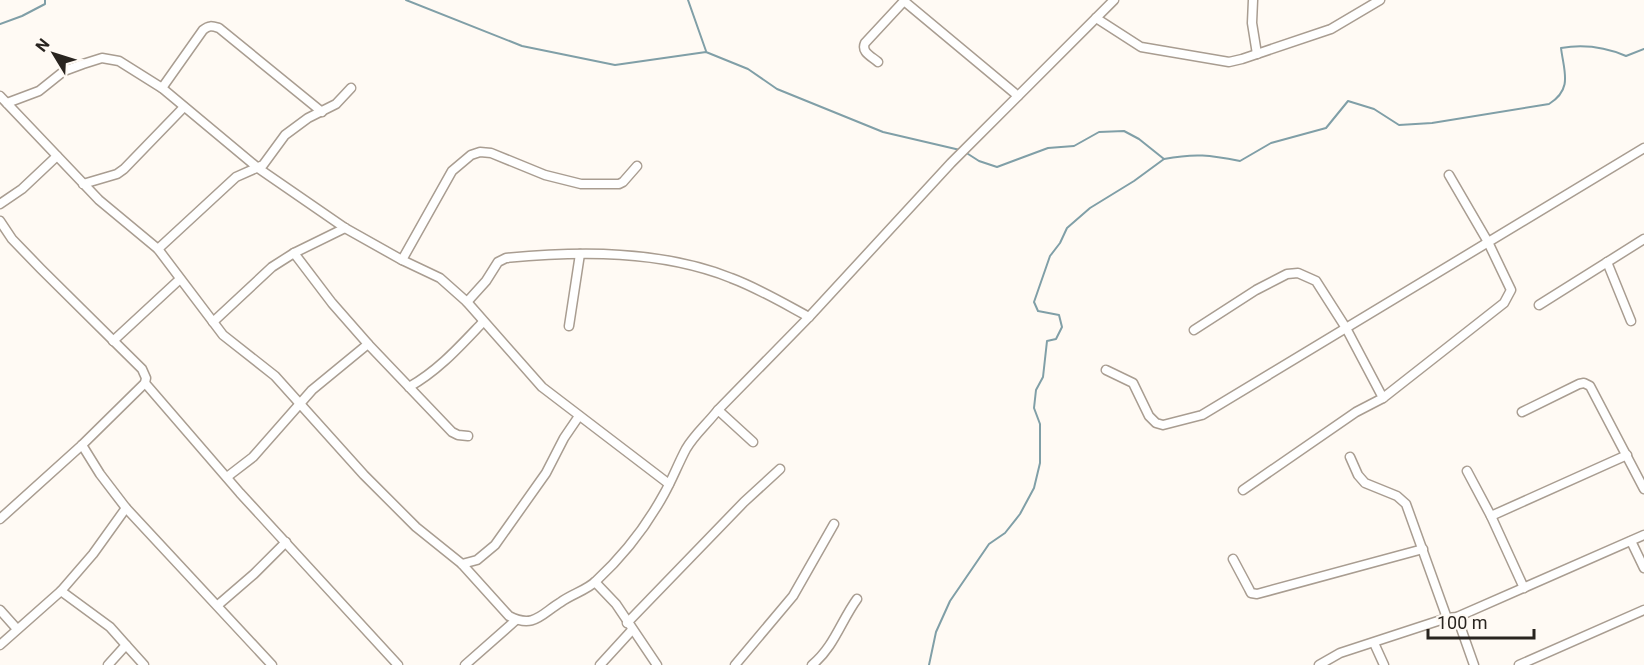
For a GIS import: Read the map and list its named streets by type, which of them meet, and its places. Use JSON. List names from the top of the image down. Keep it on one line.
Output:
{"scale_bar":"100 m","north":"top left"}
